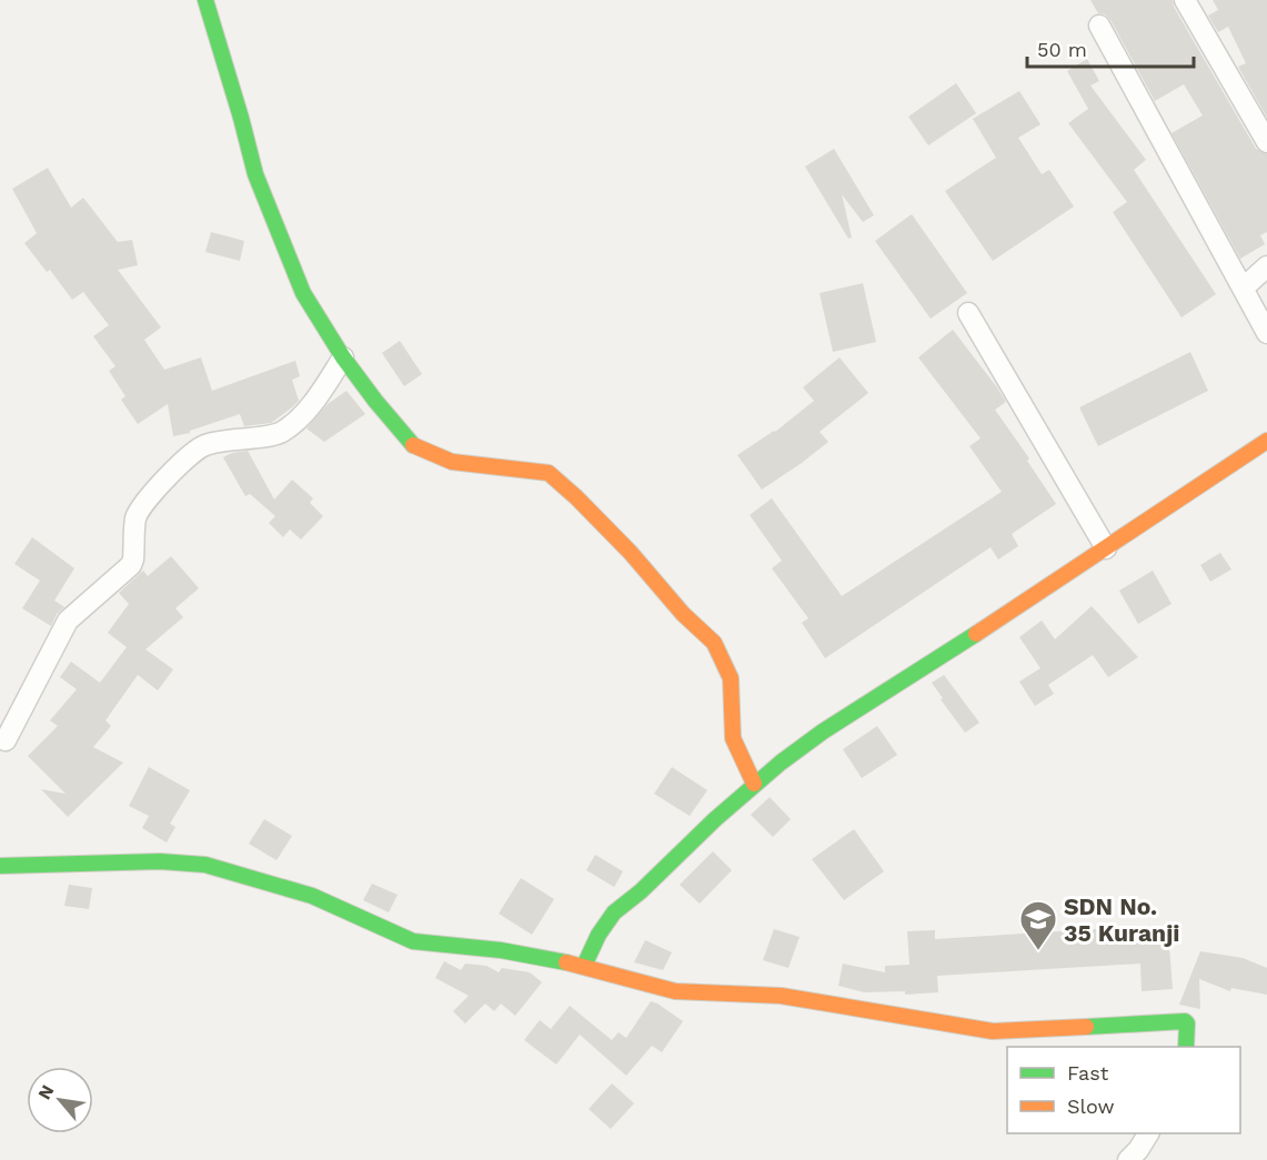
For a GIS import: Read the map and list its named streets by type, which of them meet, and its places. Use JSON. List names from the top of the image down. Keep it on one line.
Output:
{"places":{"school or university":["SDN No. 35 Kuranji"]},"legend":["Fast","Slow"],"scale_bar":"50 m","north":"top left"}
